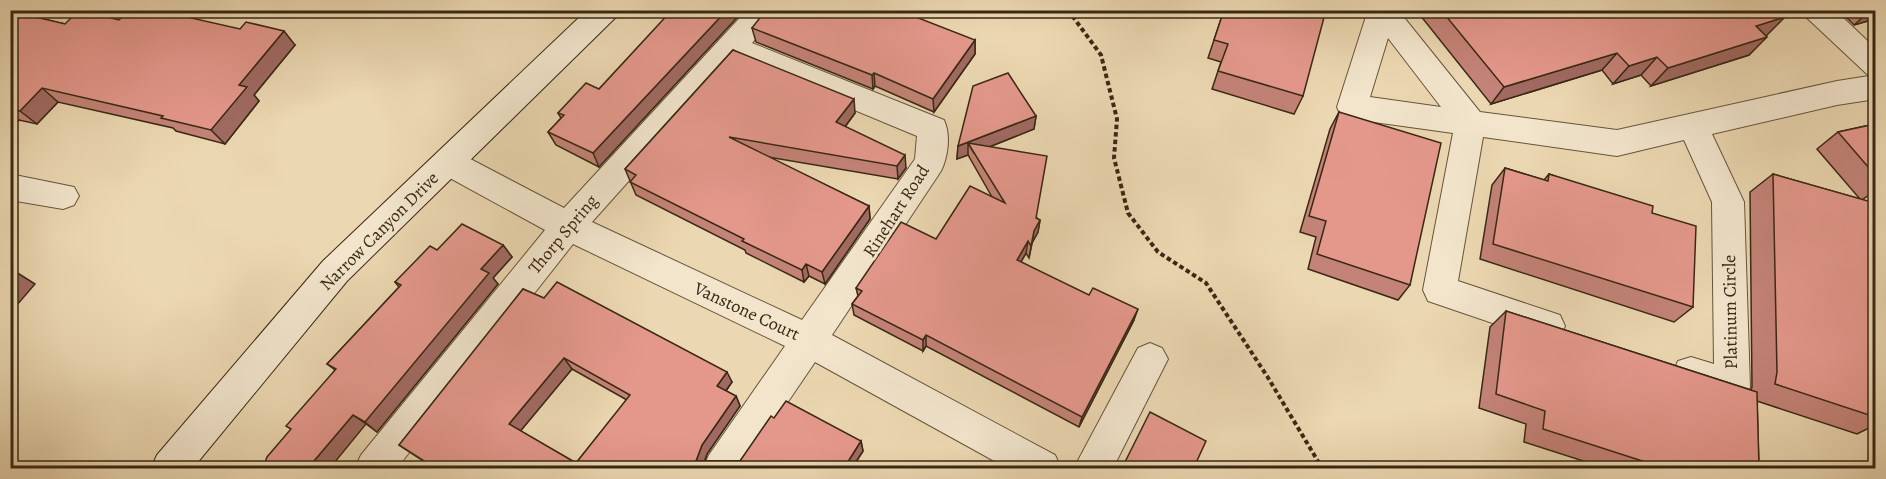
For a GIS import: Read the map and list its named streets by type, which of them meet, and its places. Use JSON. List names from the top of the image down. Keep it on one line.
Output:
{"streets":{"street":["Rinehart Road","Narrow Canyon Drive","Thorp Spring","Vanstone Court","Platinum Circle"]},"crossings":[["Rinehart Road","Thorp Spring"],["Rinehart Road","Vanstone Court"],["Narrow Canyon Drive","Vanstone Court"],["Thorp Spring","Vanstone Court"]]}
